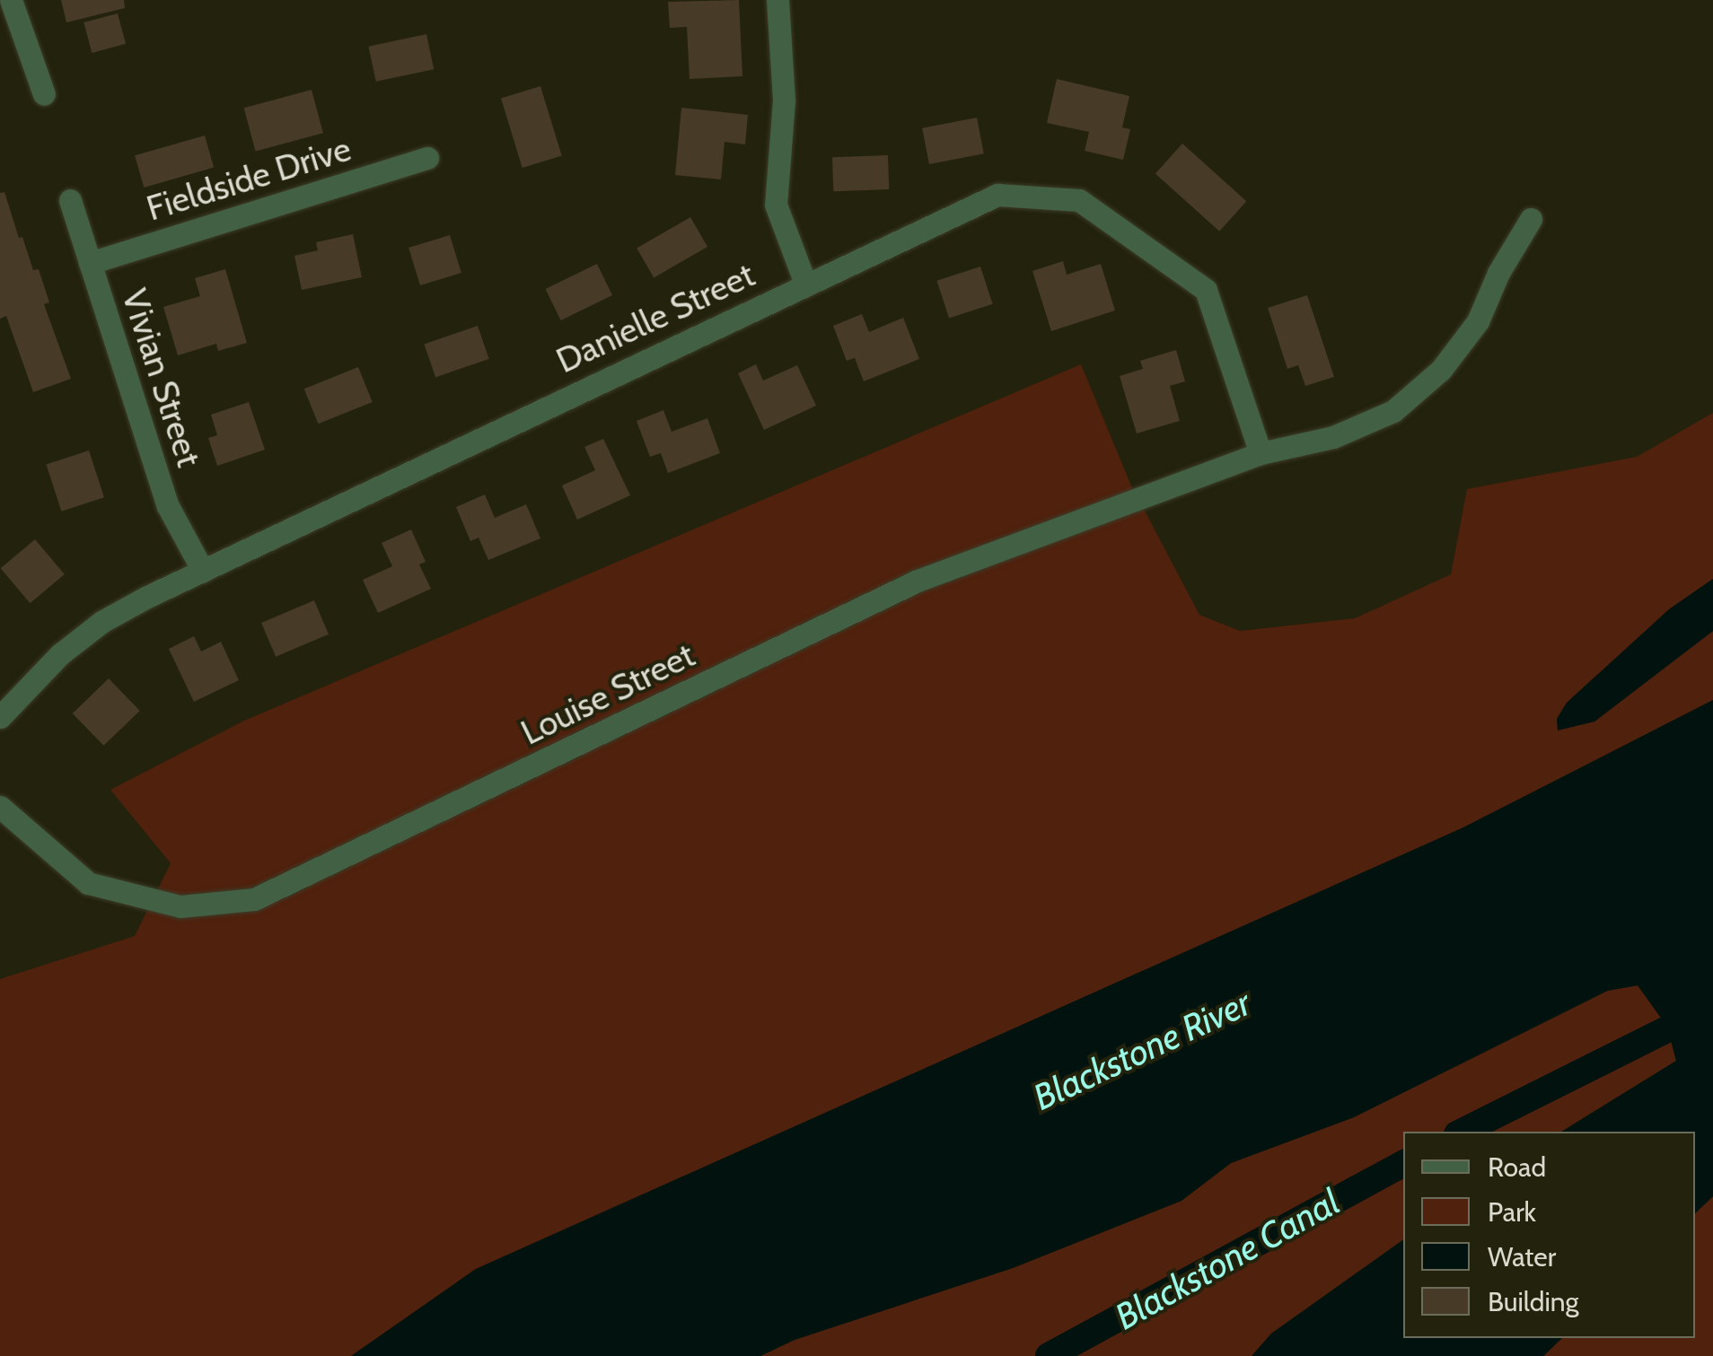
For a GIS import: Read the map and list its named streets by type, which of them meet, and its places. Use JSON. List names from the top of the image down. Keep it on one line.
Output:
{"streets":{"street":["Fieldside Drive","Danielle Street","Vivian Street","Louise Street"]},"crossings":[["Fieldside Drive","Vivian Street"],["Danielle Street","Vivian Street"],["Danielle Street","Louise Street"]],"water":["Blackstone River","Blackstone Canal"],"legend":["Road","Park","Water","Building"]}
